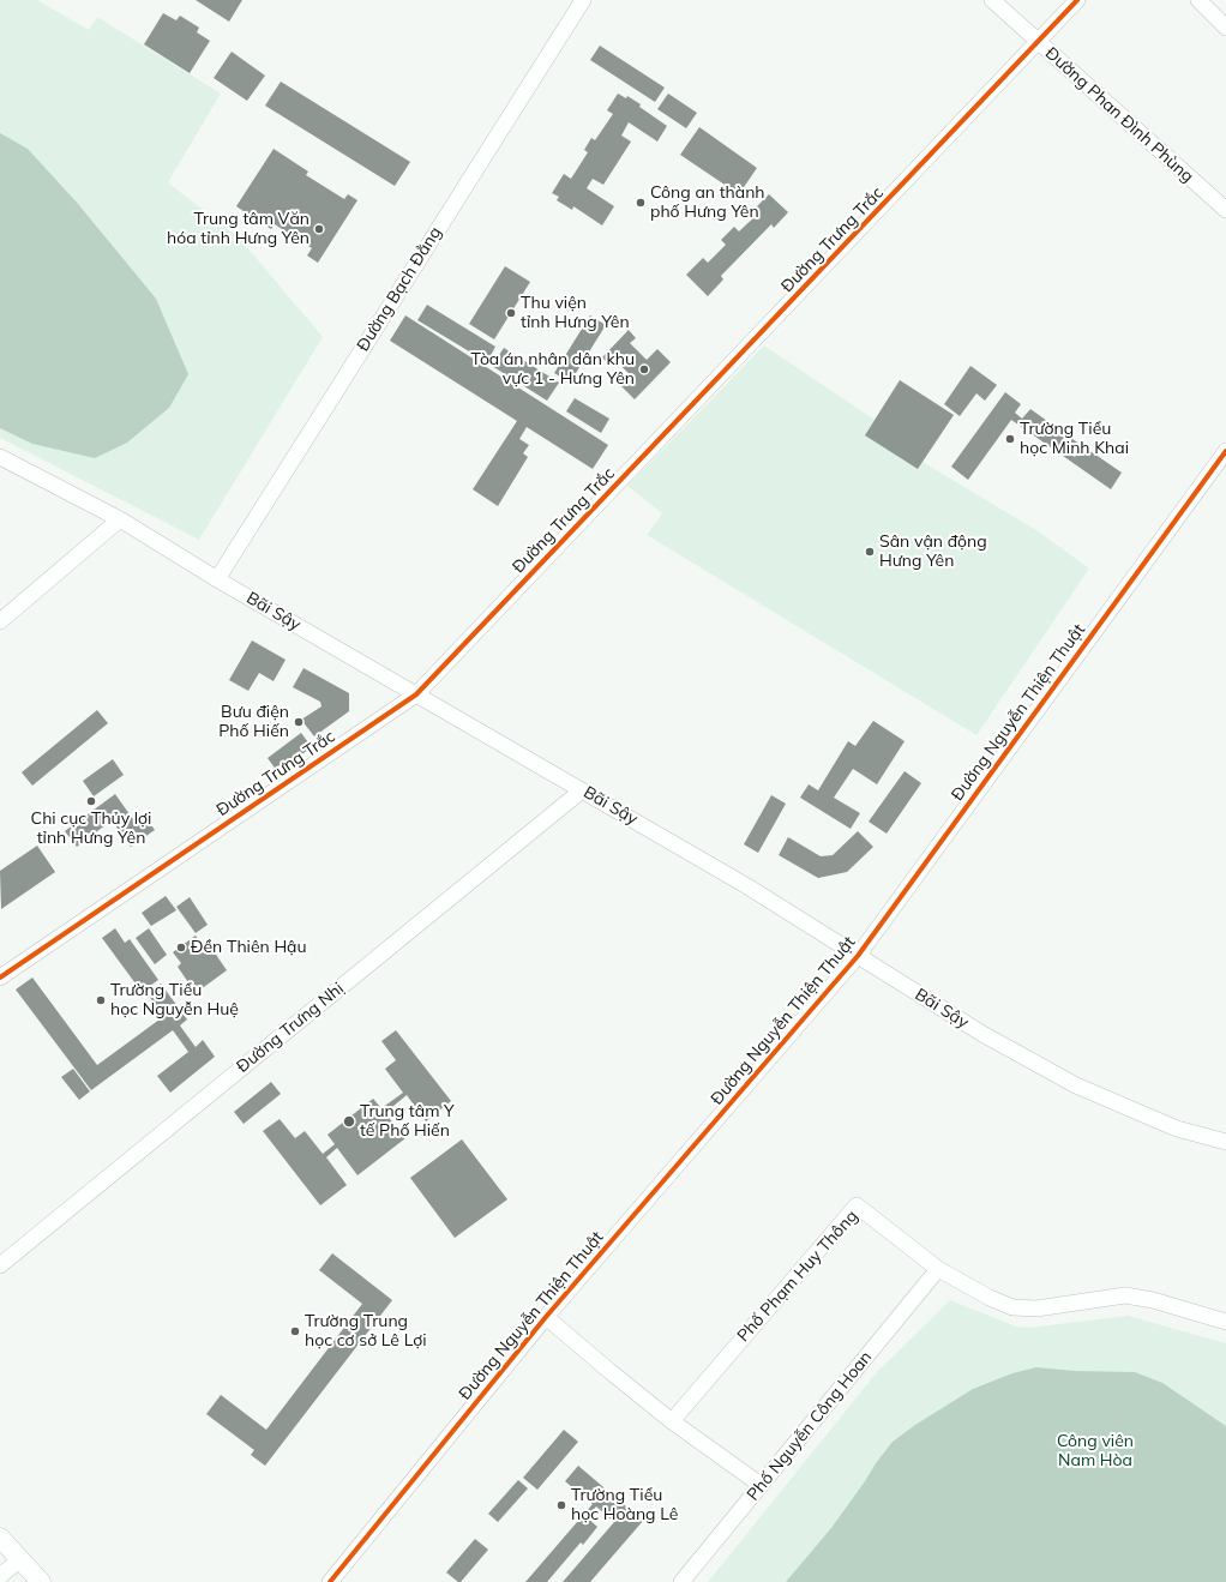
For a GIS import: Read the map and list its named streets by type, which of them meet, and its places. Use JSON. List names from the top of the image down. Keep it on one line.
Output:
{"streets":{"street":["Đường Phan Đình Phùng","Đường Trưng Trắc","Đường Bạch Đằng","Bãi Sậy","Đường Nguyễn Thiện Thuật","Đường Trưng Nhị","Phố Phạm Huy Thông","Phố Nguyễn Công Hoan"]},"crossings":[["Đường Phan Đình Phùng","Đường Trưng Trắc"],["Đường Trưng Trắc","Bãi Sậy"],["Đường Bạch Đằng","Bãi Sậy"],["Bãi Sậy","Đường Nguyễn Thiện Thuật"],["Bãi Sậy","Đường Trưng Nhị"],["Phố Phạm Huy Thông","Phố Nguyễn Công Hoan"]],"parks":["Công viên Nam Hòa"],"places":["Công an thành phố Hưng Yên","Trung tâm Văn hóa tỉnh Hưng Yên","Thu viện tỉnh Hưng Yên","Tòa án nhân dân khu vực 1 - Hưng Yên","Trường Tiểu học Minh Khai","Sân vận động Hưng Yên","Bưu điện Phố Hiến","Chi cục Thủy lợi tỉnh Hưng Yên","Đền Thiên Hậu","Trường Tiểu học Nguyễn Huệ","Trung tâm Y tế Phố Hiến","Trường Trung học cơ sở Lê Lợi","Trường Tiểu học Hoàng Lê"]}
